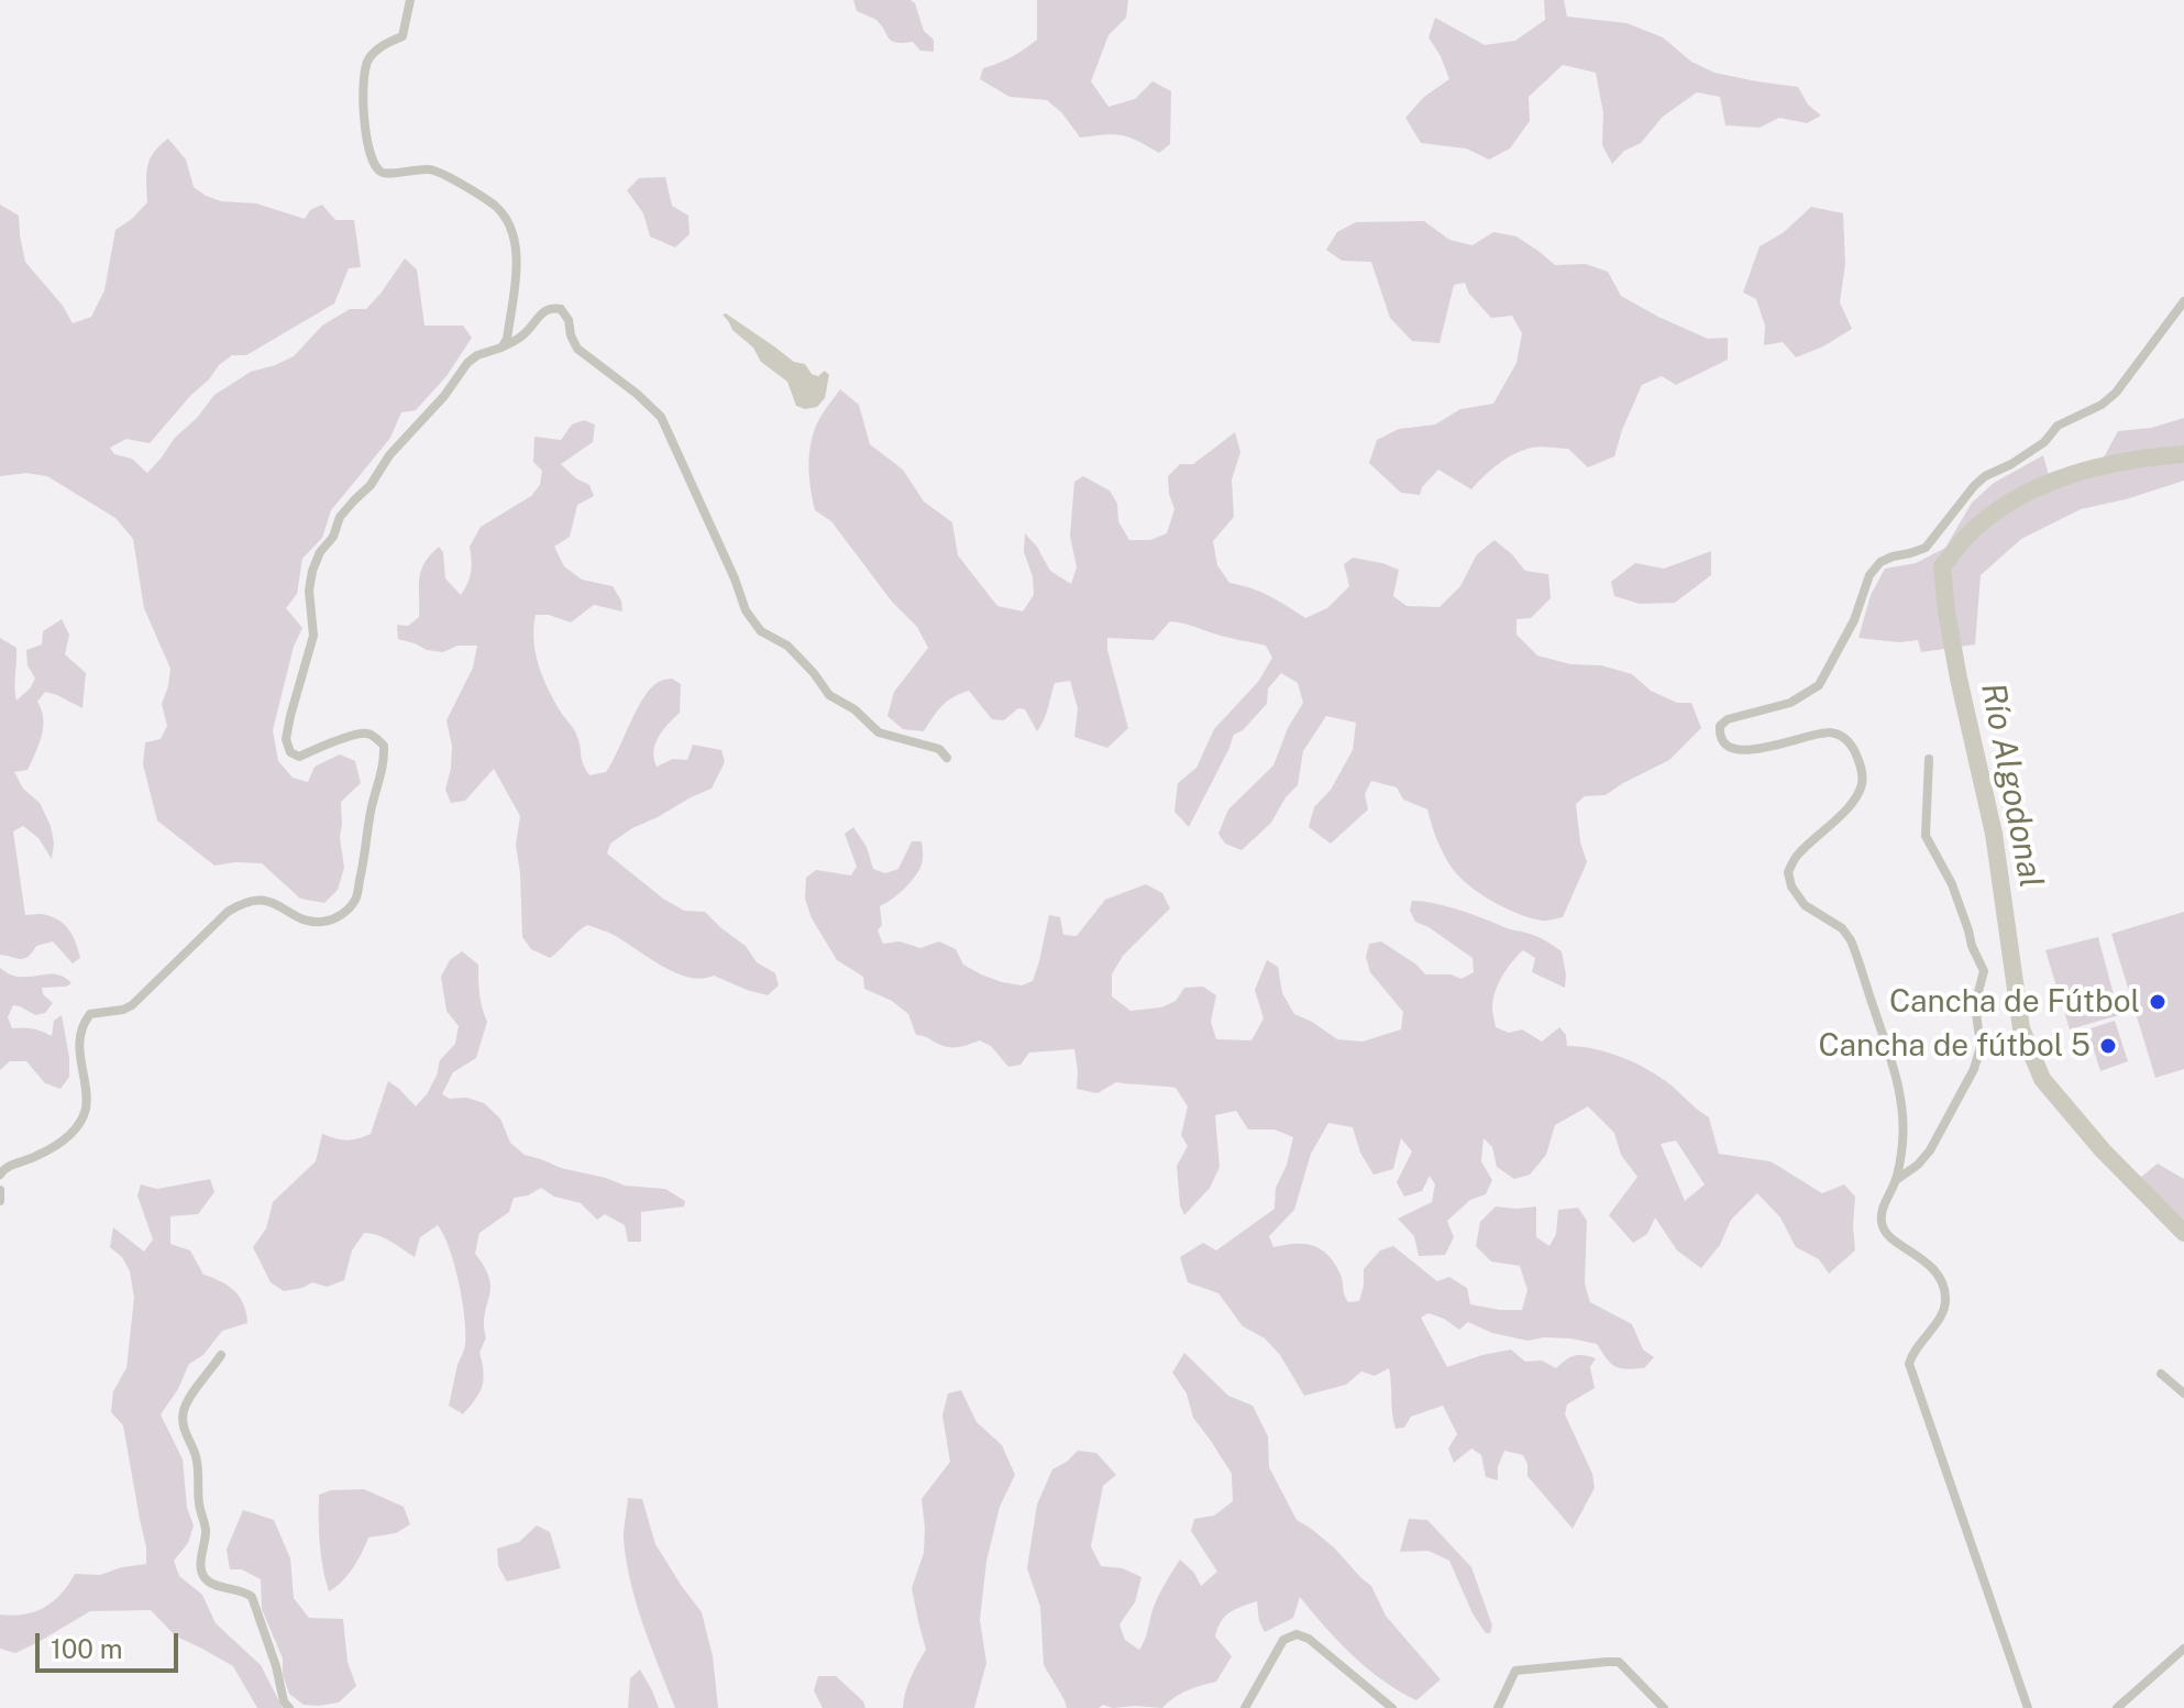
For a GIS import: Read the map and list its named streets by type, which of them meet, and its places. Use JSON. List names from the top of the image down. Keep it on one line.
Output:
{"water":["Río Algodonal"],"places":["Cancha de Fútbol","Cancha de fútbol 5"],"scale_bar":"100 m"}
